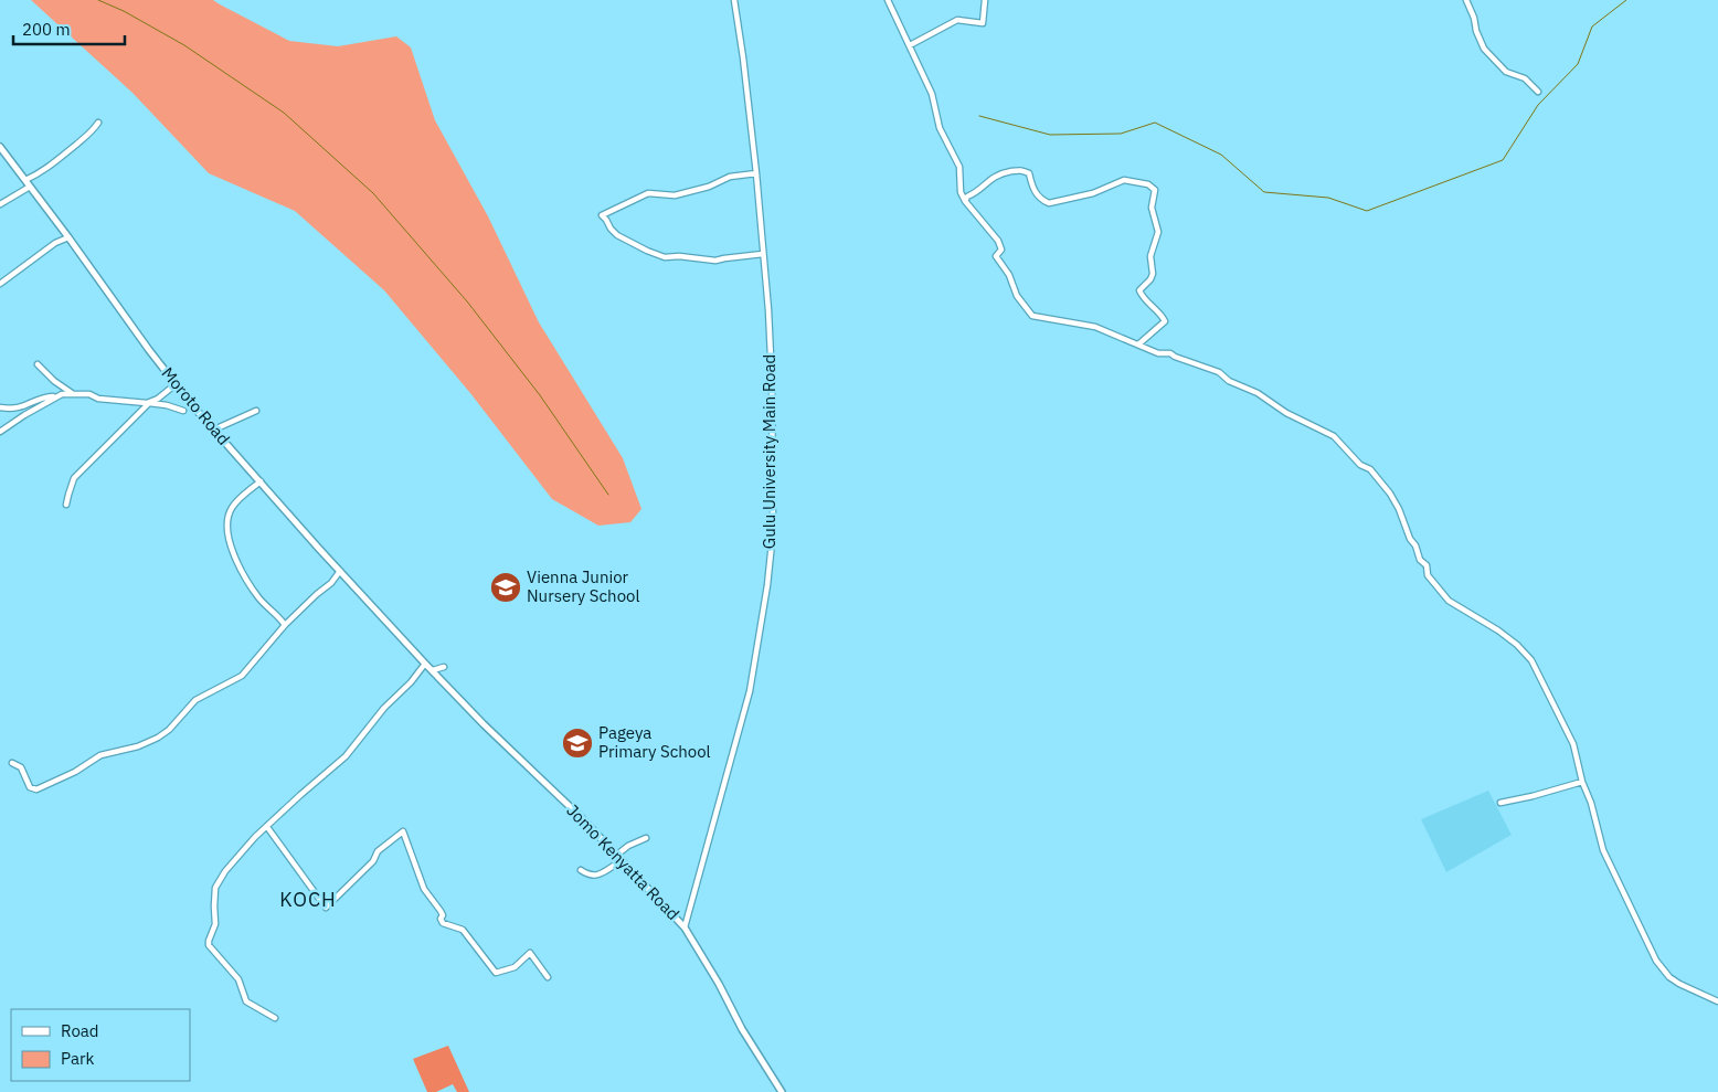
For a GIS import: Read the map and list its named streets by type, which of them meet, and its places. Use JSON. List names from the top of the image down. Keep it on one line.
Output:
{"streets":{"main road":["Moroto Road","Jomo Kenyatta Road"],"street":["Gulu University Main Road"]},"crossings":[["Moroto Road","Jomo Kenyatta Road"],["Gulu University Main Road","Jomo Kenyatta Road"]],"districts":["KOCH"],"places":{"school or university":["Vienna Junior Nursery School","Pageya Primary School"]},"legend":["Road","Park"],"scale_bar":"200 m"}
